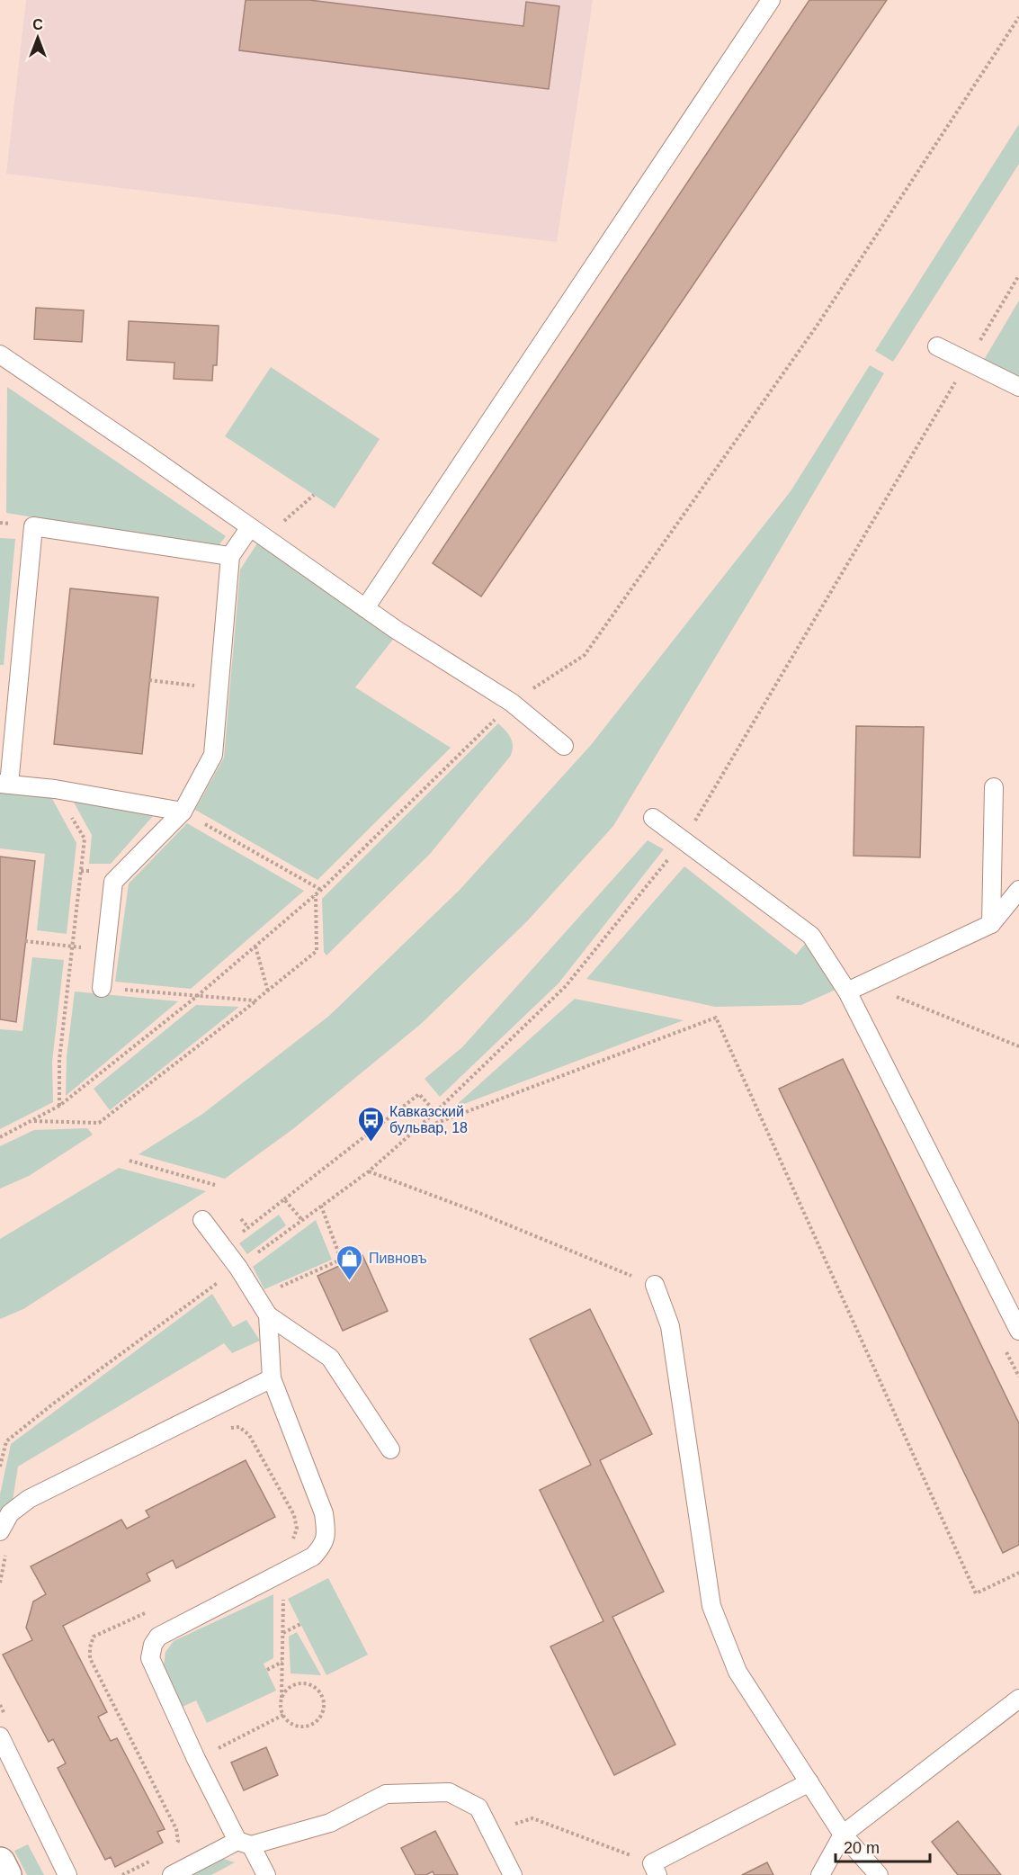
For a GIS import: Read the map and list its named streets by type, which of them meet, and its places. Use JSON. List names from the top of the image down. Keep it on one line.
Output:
{"places":{"bus stop":["Кавказский бульвар, 18"],"shop":["Пивновъ"]},"scale_bar":"20 m","north":"top"}
